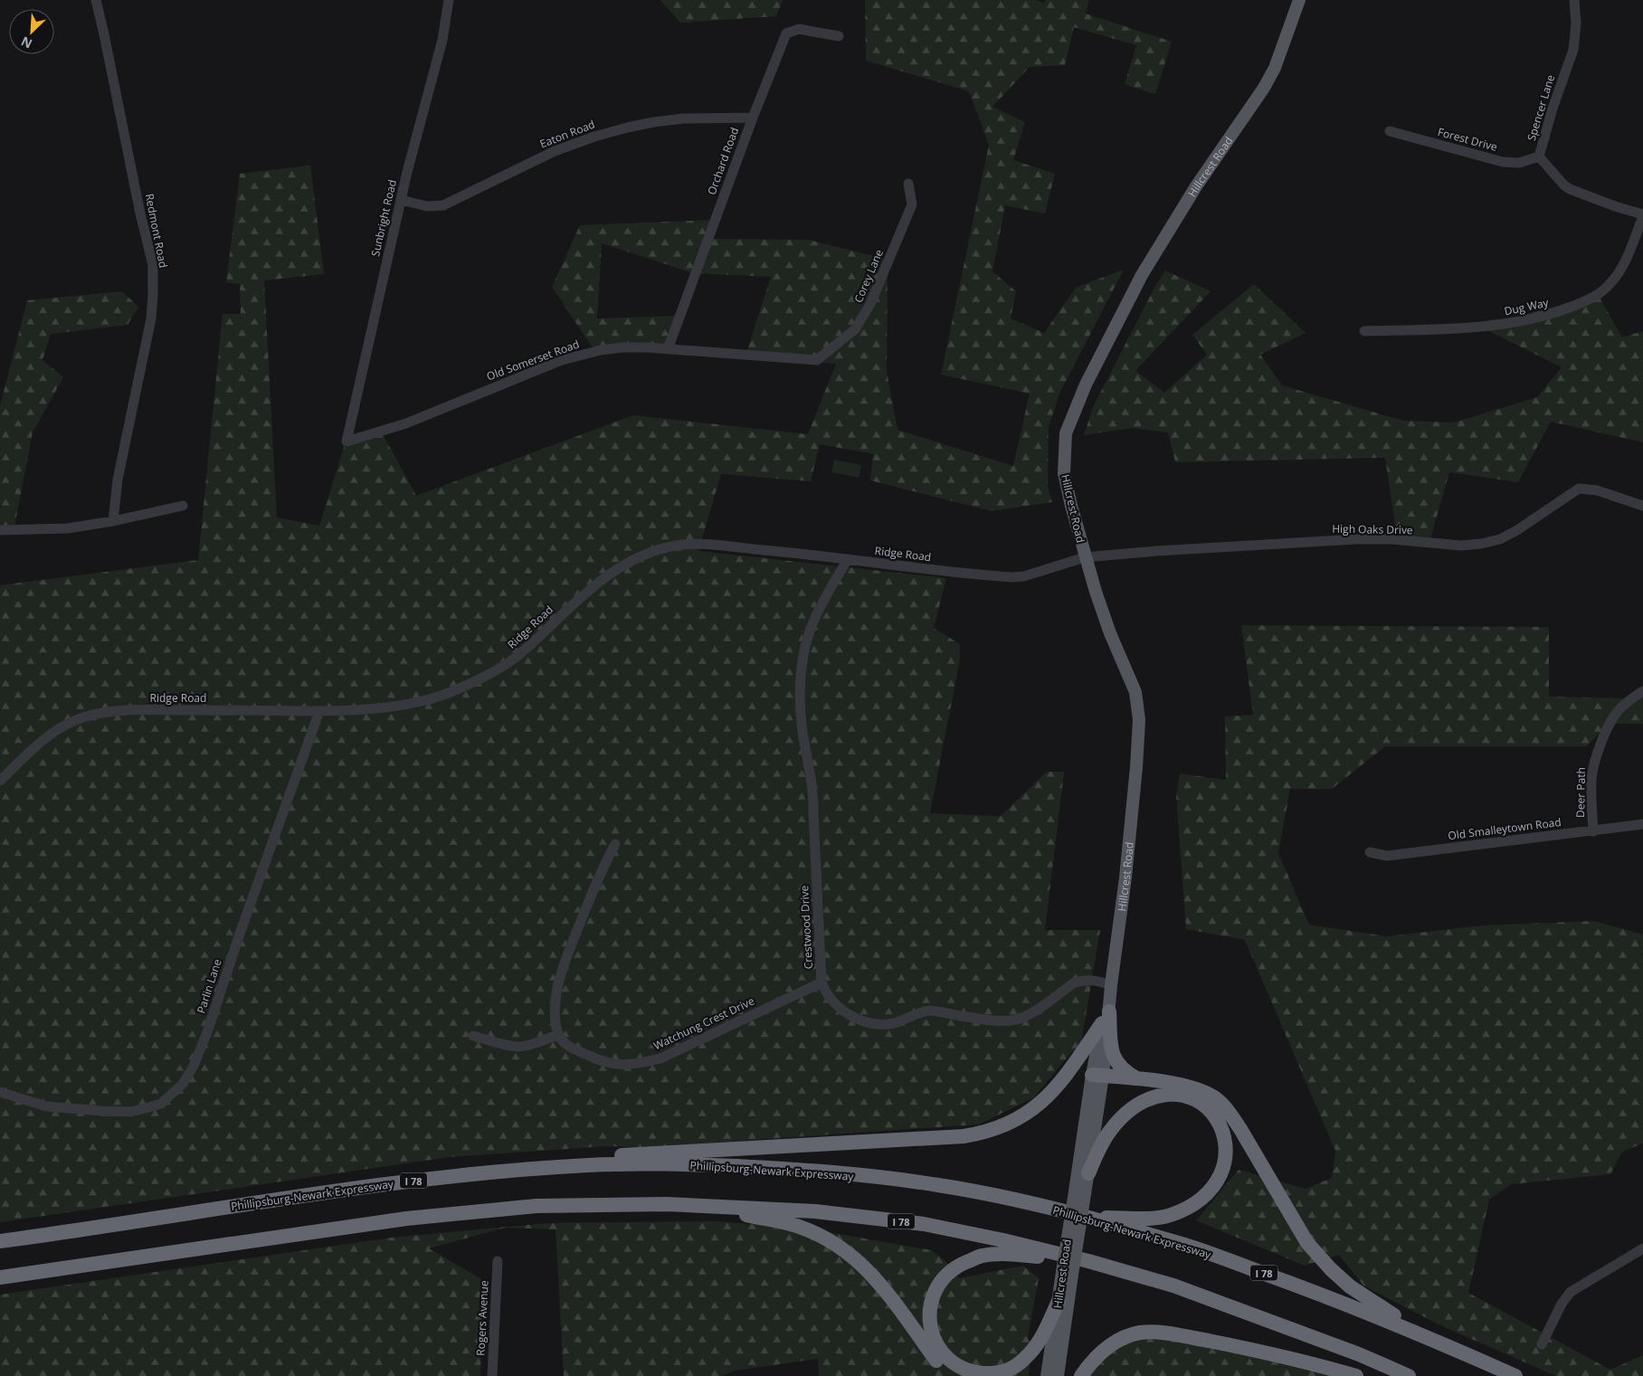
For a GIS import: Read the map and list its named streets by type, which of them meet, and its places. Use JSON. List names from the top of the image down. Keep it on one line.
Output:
{"streets":{"highway":["Phillipsburg-Newark Expressway","I 78"],"main road":["Hillcrest Road"],"street":["Spencer Lane","Eaton Road","Forest Drive","Orchard Road","Sunbright Road","Redmont Road","Corey Lane","Dug Way","Old Somerset Road","High Oaks Drive","Ridge Road","Deer Path","Old Smalleytown Road","Crestwood Drive","Parlin Lane","Watchung Crest Drive","Rogers Avenue"]},"crossings":[["Spencer Lane","Forest Drive"],["Spencer Lane","Dug Way"],["Eaton Road","Orchard Road"],["Eaton Road","Sunbright Road"],["Orchard Road","Old Somerset Road"],["Hillcrest Road","High Oaks Drive"],["Hillcrest Road","Ridge Road"],["Hillcrest Road","Crestwood Drive"],["Sunbright Road","Old Somerset Road"],["Corey Lane","Old Somerset Road"],["High Oaks Drive","Ridge Road"],["Ridge Road","Crestwood Drive"],["Ridge Road","Parlin Lane"],["Deer Path","Old Smalleytown Road"],["Crestwood Drive","Watchung Crest Drive"]],"north":"bottom left"}
